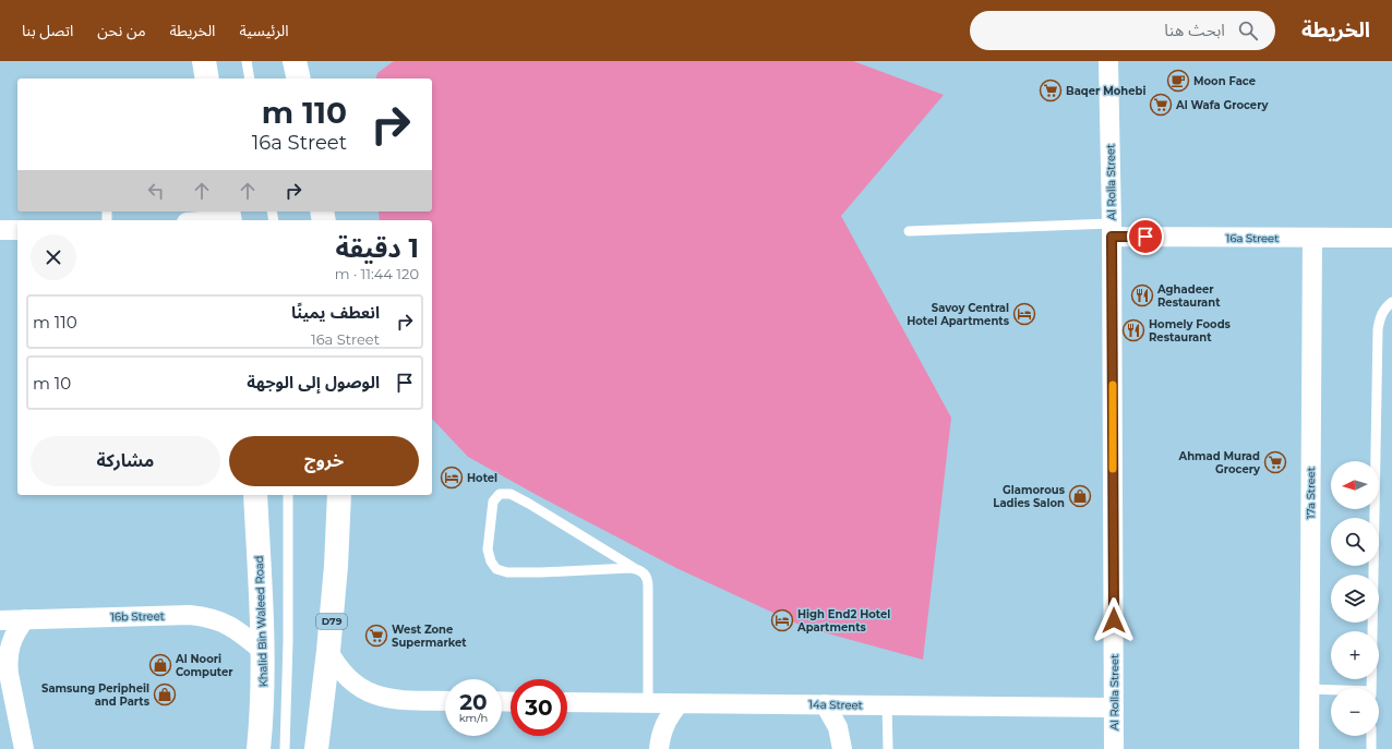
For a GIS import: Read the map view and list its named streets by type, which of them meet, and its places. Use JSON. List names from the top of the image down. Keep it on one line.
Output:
{"streets":{"main road":["Khalid Bin Waleed Road","D79"],"street":["Al Rolla Street","16a Street","17a Street","16b Street","14a Street"]},"crossings":[["Al Rolla Street","16a Street"],["Al Rolla Street","14a Street"],["16a Street","17a Street"],["16b Street","Khalid Bin Waleed Road"]],"places":{"cafe":["Moon Face"],"supermarket":["Baqer Mohebi","Al Wafa Grocery","Ahmad Murad Grocery","West Zone Supermarket"],"restaurant":["Aghadeer Restaurant","Homely Foods Restaurant"],"hotel":["Savoy Central Hotel Apartments","Hotel","High End2 Hotel Apartments"],"shop":["Glamorous Ladies Salon","Al Noori Computer","Samsung Peripheil and Parts"]},"north":"left","page":{"header":"الخريطة","search":"ابحث هنا","nav":["الرئيسية","الخريطة","من نحن","اتصل بنا"],"turn":["110 m","16a Street"],"heading":["1 دقيقة","120 m · 11:44"],"list":[{"name":"انعطف يمينًا","note":"16a Street","value":"110 m"},{"name":"الوصول إلى الوجهة","value":"10 m"}],"buttons":["خروج","مشاركة"],"map_buttons":["+","−"],"speed":"20 km/h","limit":"30"}}
